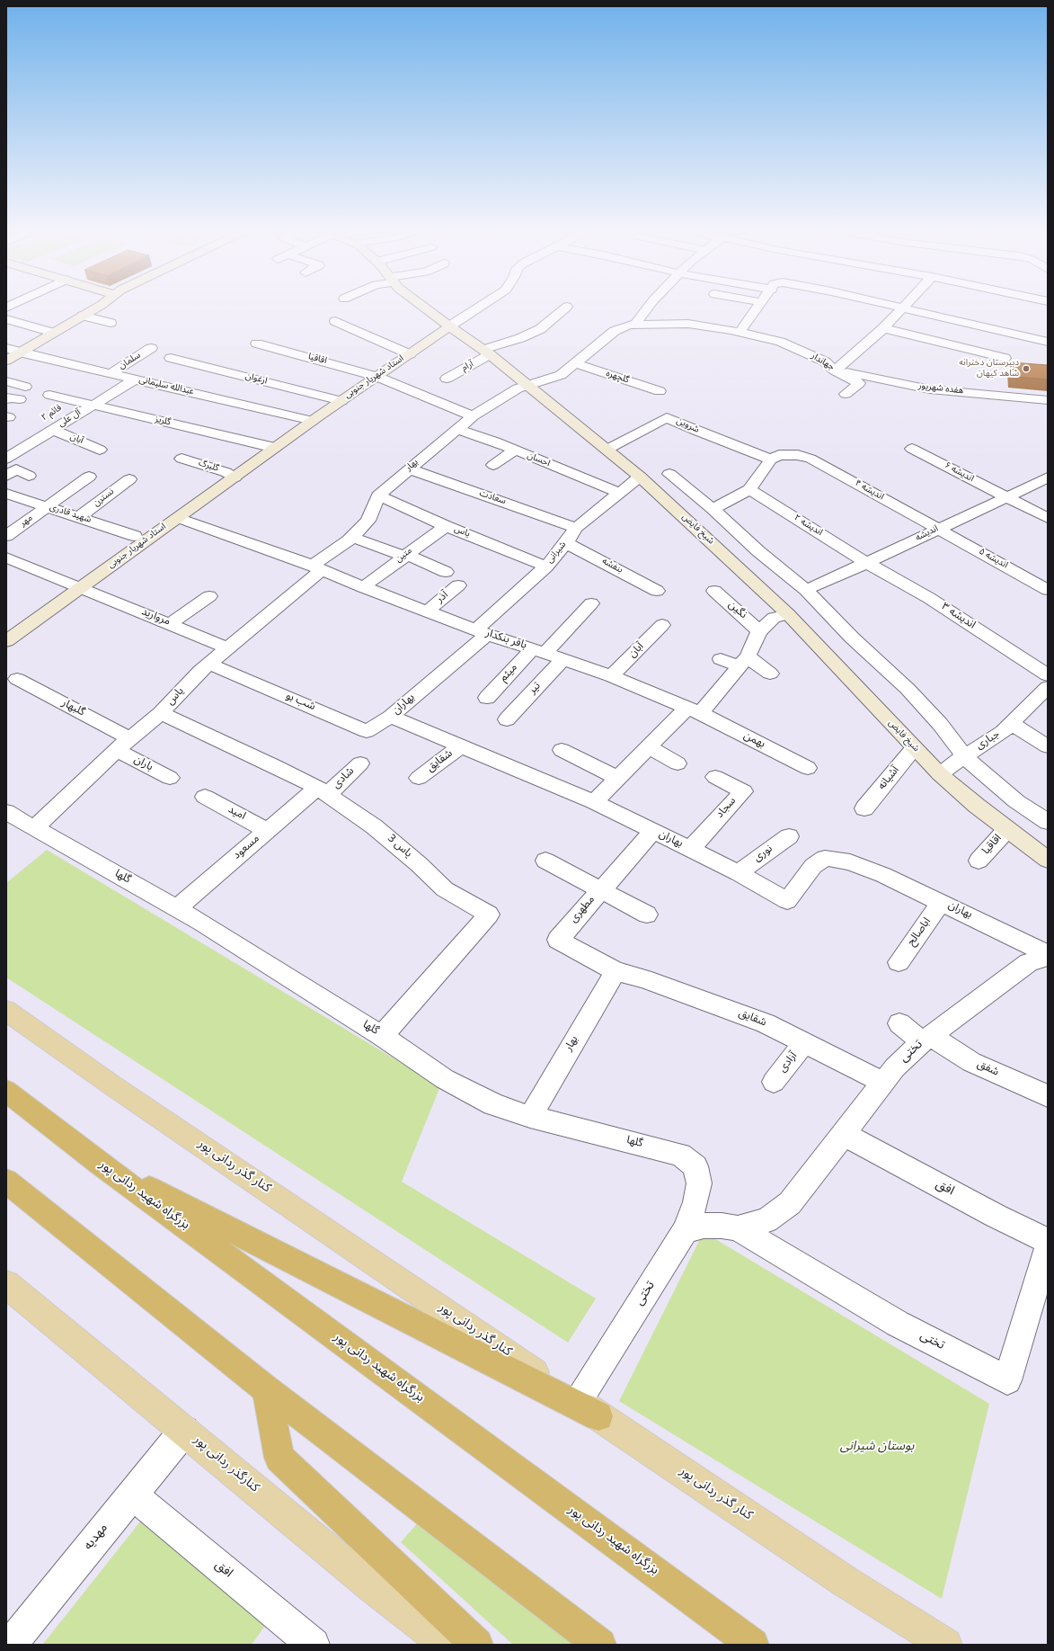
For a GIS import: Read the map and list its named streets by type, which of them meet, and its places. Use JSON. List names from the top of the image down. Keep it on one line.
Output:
{"streets":{"highway":["بزرگراه شهید ردانی پور"],"main road":["کنار گذر ردانی پور","کنارگذر ردانی پور"],"street":["اقاقیا","سلمان","جهاندار","آرام","استاد شهریار جنوبی","گلچهره","ارغوان","عبدالله سلیمانی","هفده شهریور","قائم ۲","آل علی","گلریز","شروین","آبان","احسان","بهار","گلبرگ","اندیشه ۶","اندیشه ۴","نسترن","سعادت","شهید قادری","مهر","اندیشه ۲","شیخ فایض","یاس","اندیشه","شیرانی","متین","اندیشه ۵","بنفشه","آذر","نگین","اندیشه ۳","مروارید","باقر بنکدار","میثم","تیر","شب بو","بهاران","گلبهار","بهمن","جباری","شقایق","باران","شادی","آشیانه","سجاد","امید","یاس 3","مسعود","نوری","گلها","مطهری","اباصالح","تختی","آزادی","شفق","افق","مهدیه"]},"crossings":[["اقاقیا","استاد شهریار جنوبی"],["اقاقیا","بهار"],["اقاقیا","شیخ فایض"],["سلمان","عبدالله سلیمانی"],["جهاندار","گلچهره"],["جهاندار","هفده شهریور"],["جهاندار","بهار"],["جهاندار","شیخ فایض"],["آرام","شیخ فایض"],["استاد شهریار جنوبی","ارغوان"],["استاد شهریار جنوبی","عبدالله سلیمانی"],["استاد شهریار جنوبی","گلریز"],["استاد شهریار جنوبی","گلبرگ"],["استاد شهریار جنوبی","شهید قادری"],["استاد شهریار جنوبی","شیخ فایض"],["استاد شهریار جنوبی","مروارید"],["استاد شهریار جنوبی","باقر بنکدار"],["عبدالله سلیمانی","آل علی"],["قائم ۲","گلریز"],["آل علی","گلریز"],["آل علی","آبان"],["شروین","اندیشه ۴"],["شروین","شیخ فایض"],["آبان","باقر بنکدار"],["احسان","بهار"],["احسان","شیرانی"],["بهار","سعادت"],["بهار","شیخ فایض"],["بهار","یاس"],["بهار","باقر بنکدار"],["بهار","شقایق"],["بهار","گلها"],["بهار","مطهری"],["اندیشه ۶","اندیشه"],["اندیشه ۴","اندیشه"],["اندیشه ۴","اندیشه ۵"],["نسترن","شهید قادری"],["سعادت","شیرانی"],["شهید قادری","مهر"],["اندیشه ۲","اندیشه"],["اندیشه ۲","اندیشه ۳"],["شیخ فایض","شیرانی"],["شیخ فایض","جباری"],["شیخ فایض","آشیانه"],["یاس","شیرانی"],["یاس","متین"],["یاس","مروارید"],["یاس","باقر بنکدار"],["یاس","شب بو"],["یاس","گلبهار"],["یاس","باران"],["یاس","یاس 3"],["یاس","گلها"],["اندیشه","اندیشه ۵"],["اندیشه","اندیشه ۳"],["شیرانی","بنفشه"],["شیرانی","باقر بنکدار"],["شیرانی","بهاران"],["متین","باقر بنکدار"],["آذر","باقر بنکدار"],["اندیشه ۳","جباری"],["باقر بنکدار","میثم"],["باقر بنکدار","تیر"],["باقر بنکدار","بهاران"],["باقر بنکدار","بهمن"],["شب بو","بهاران"],["بهاران","شقایق"],["بهاران","سجاد"],["بهاران","نوری"],["بهاران","مطهری"],["بهاران","اباصالح"],["گلبهار","باران"],["شقایق","مطهری"],["شقایق","تختی"],["شقایق","آزادی"],["شادی","یاس 3"],["شادی","مسعود"],["امید","مسعود"],["یاس 3","مسعود"],["یاس 3","گلها"],["مسعود","گلها"],["گلها","تختی"],["تختی","شفق"],["تختی","کنار گذر ردانی پور"],["تختی","افق"],["افق","مهدیه"],["کنارگذر ردانی پور","مهدیه"]],"parks":["بوستان شیرانی"],"places":["دبیرستان دخترانه شاهد کیهان"]}
